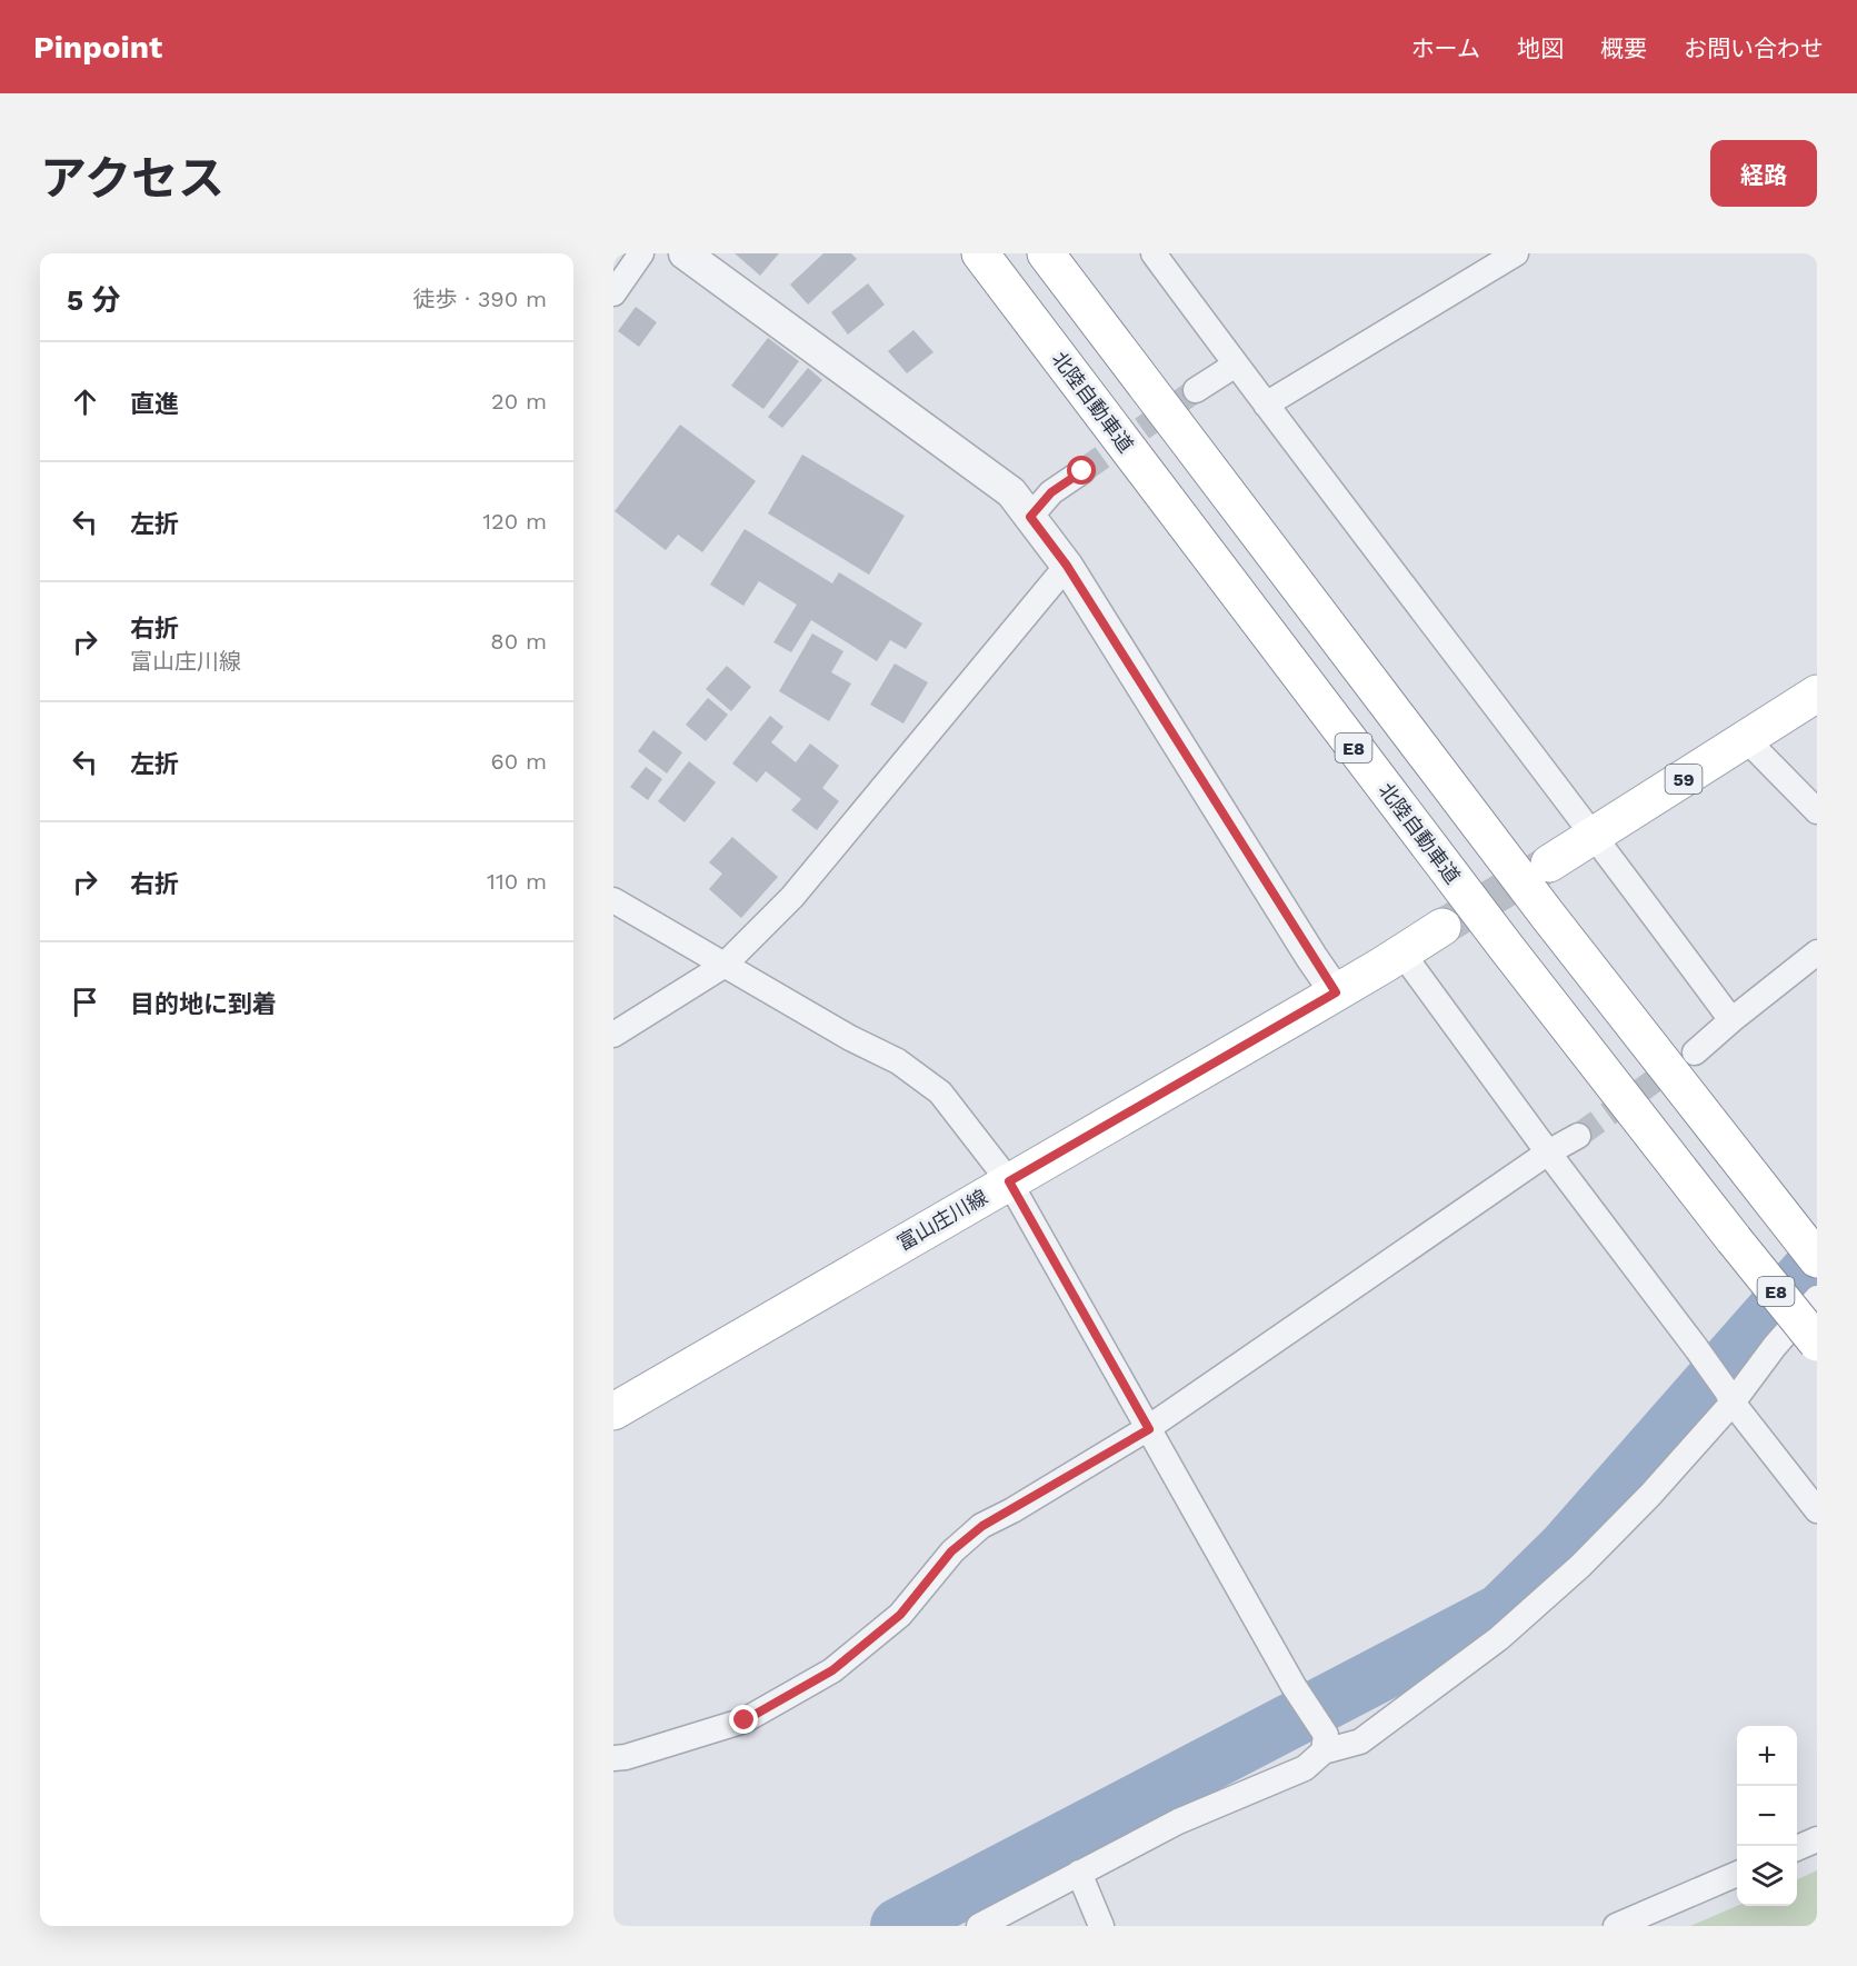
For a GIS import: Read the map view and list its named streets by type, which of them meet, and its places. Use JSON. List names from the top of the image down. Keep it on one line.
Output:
{"streets":{"main road":["北陸自動車道","E8","59","富山庄川線"]},"page":{"header":"Pinpoint","nav":["ホーム","地図","概要","お問い合わせ"],"title":"アクセス","buttons":"経路","heading":["5 分","徒歩 · 390 m"],"list":[["直進","20 m"],["左折","120 m"],["右折","富山庄川線","80 m"],["左折","60 m"],["右折","110 m"],"目的地に到着"],"map_buttons":["+","−"]}}
